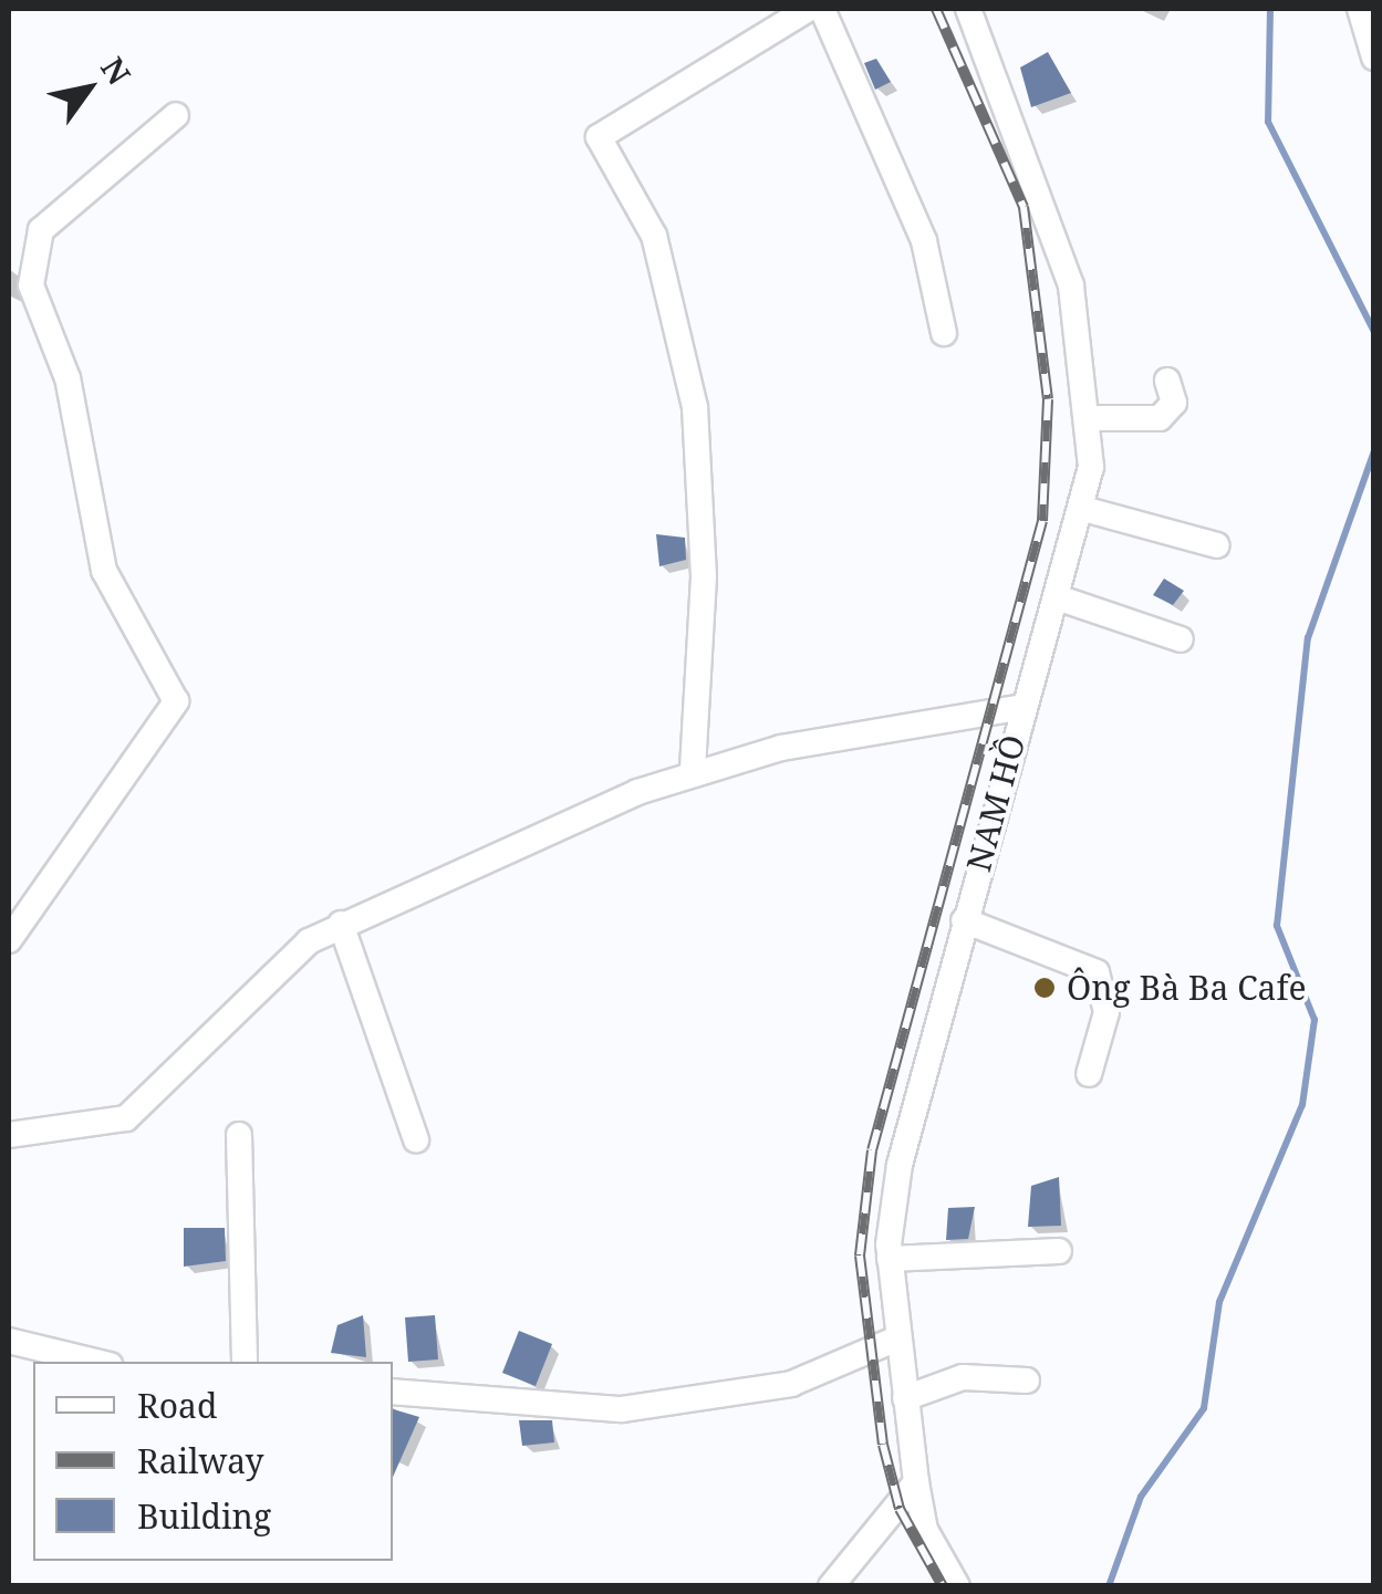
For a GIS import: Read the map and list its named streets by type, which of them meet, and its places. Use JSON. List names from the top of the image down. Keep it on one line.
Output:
{"streets":{"street":["NAM HỒ"]},"places":["Ông Bà Ba Cafe"],"legend":["Road","Railway","Building"],"north":"top right"}
